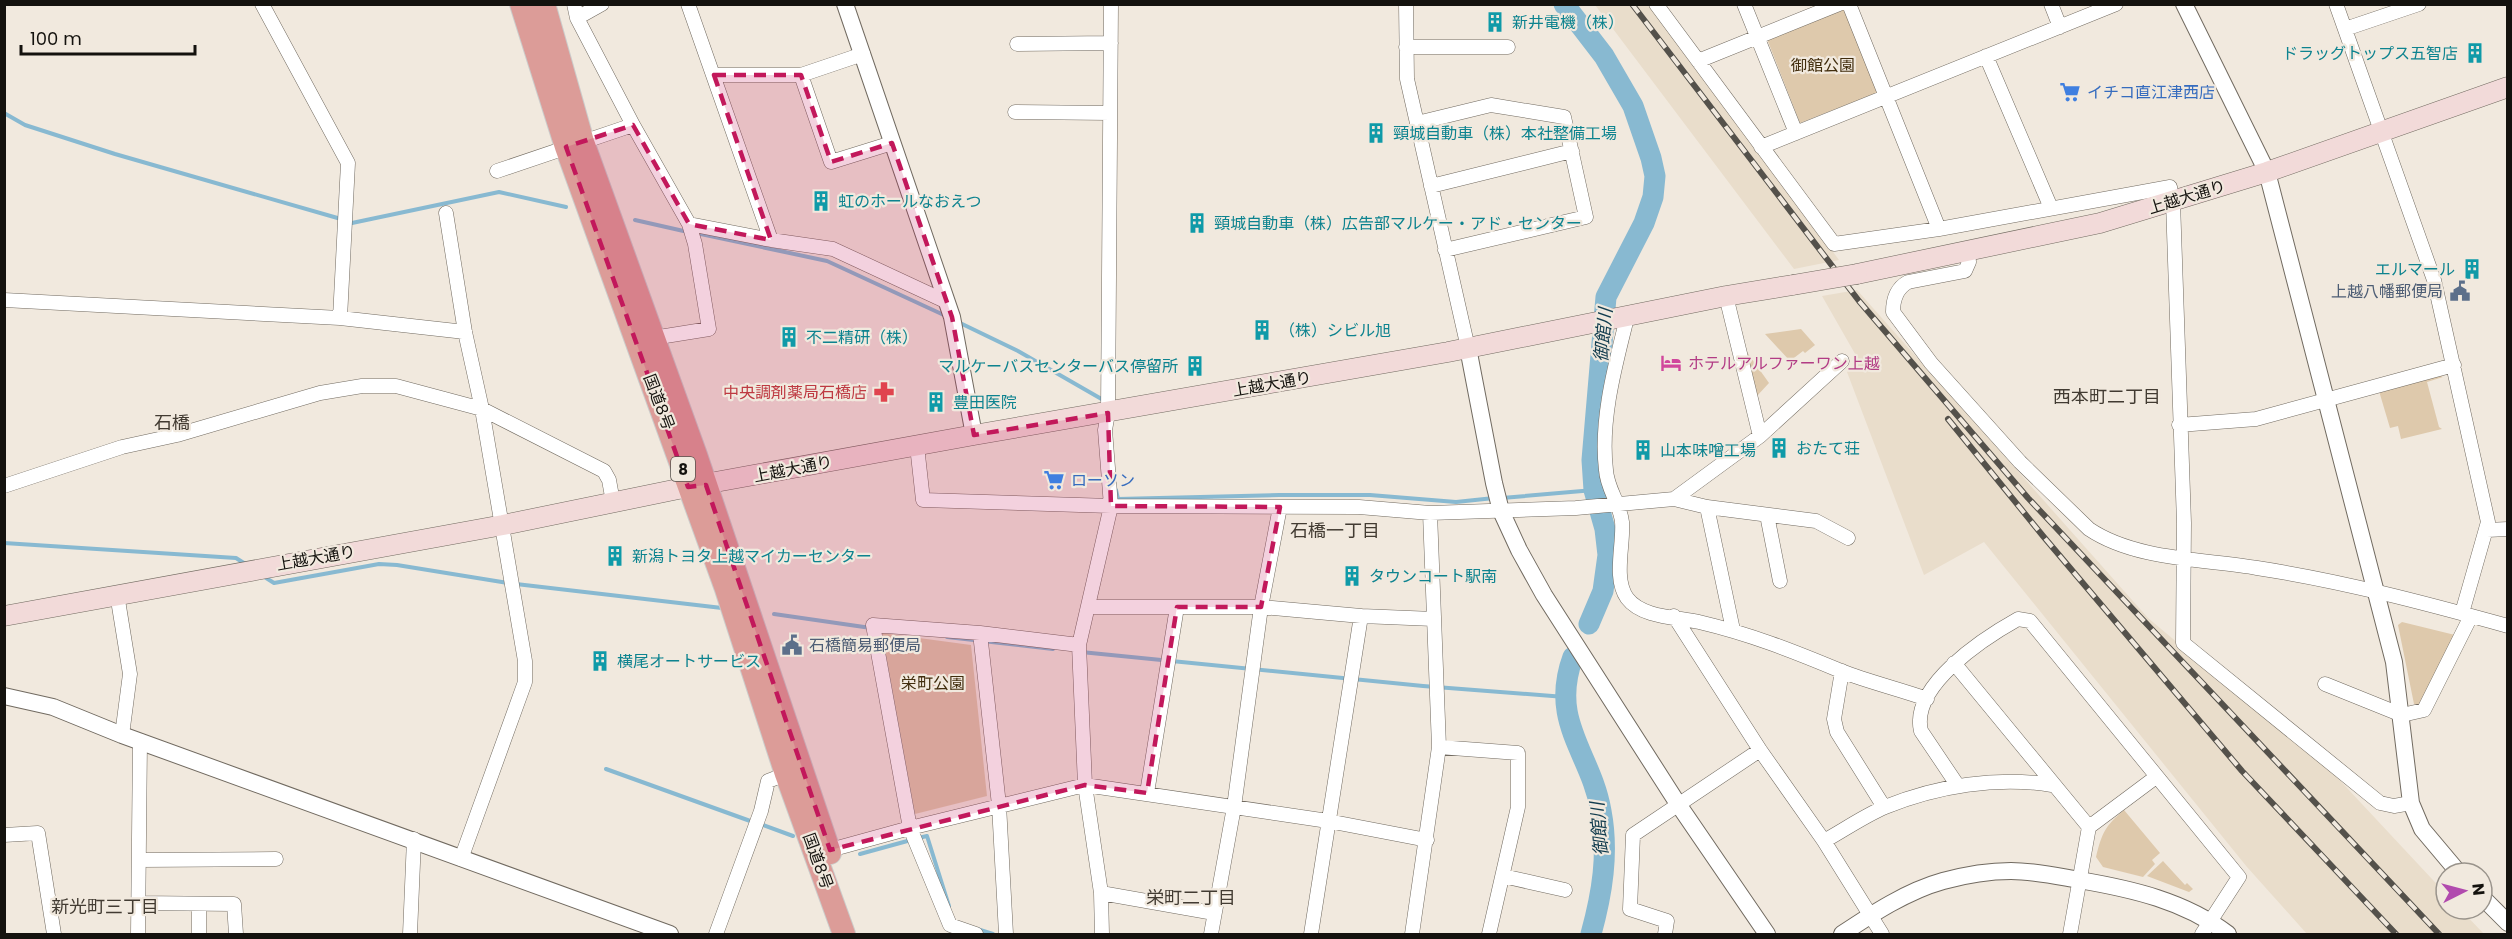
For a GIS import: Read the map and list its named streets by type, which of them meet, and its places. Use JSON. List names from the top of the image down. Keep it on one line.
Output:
{"streets":{"highway":["国道8号","8"],"main road":["上越大通り"]},"crossings":[["上越大通り","国道8号"]],"districts":["西本町二丁目","石橋","石橋一丁目","栄町二丁目","新光町三丁目"],"water":["御館川"],"parks":["御館公園","栄町公園"],"places":{"building":["新井電機（株）","ドラッグトップス五智店","頸城自動車（株）本社整備工場","虹のホールなおえつ","頸城自動車（株）広告部マルケー・アド・センター","エルマール","（株）シビル旭","不二精研（株）","マルケーバスセンターバス停留所","豊田医院","おたて荘","山本味噌工場","新潟トヨタ上越マイカーセンター","タウンコート駅南","横尾オートサービス"],"supermarket":["イチコ直江津西店","ローソン"],"public building":["上越八幡郵便局","石橋簡易郵便局"],"hotel":["ホテルアルファーワン上越"],"pharmacy":["中央調剤薬局石橋店"]},"scale_bar":"100 m","north":"right"}
